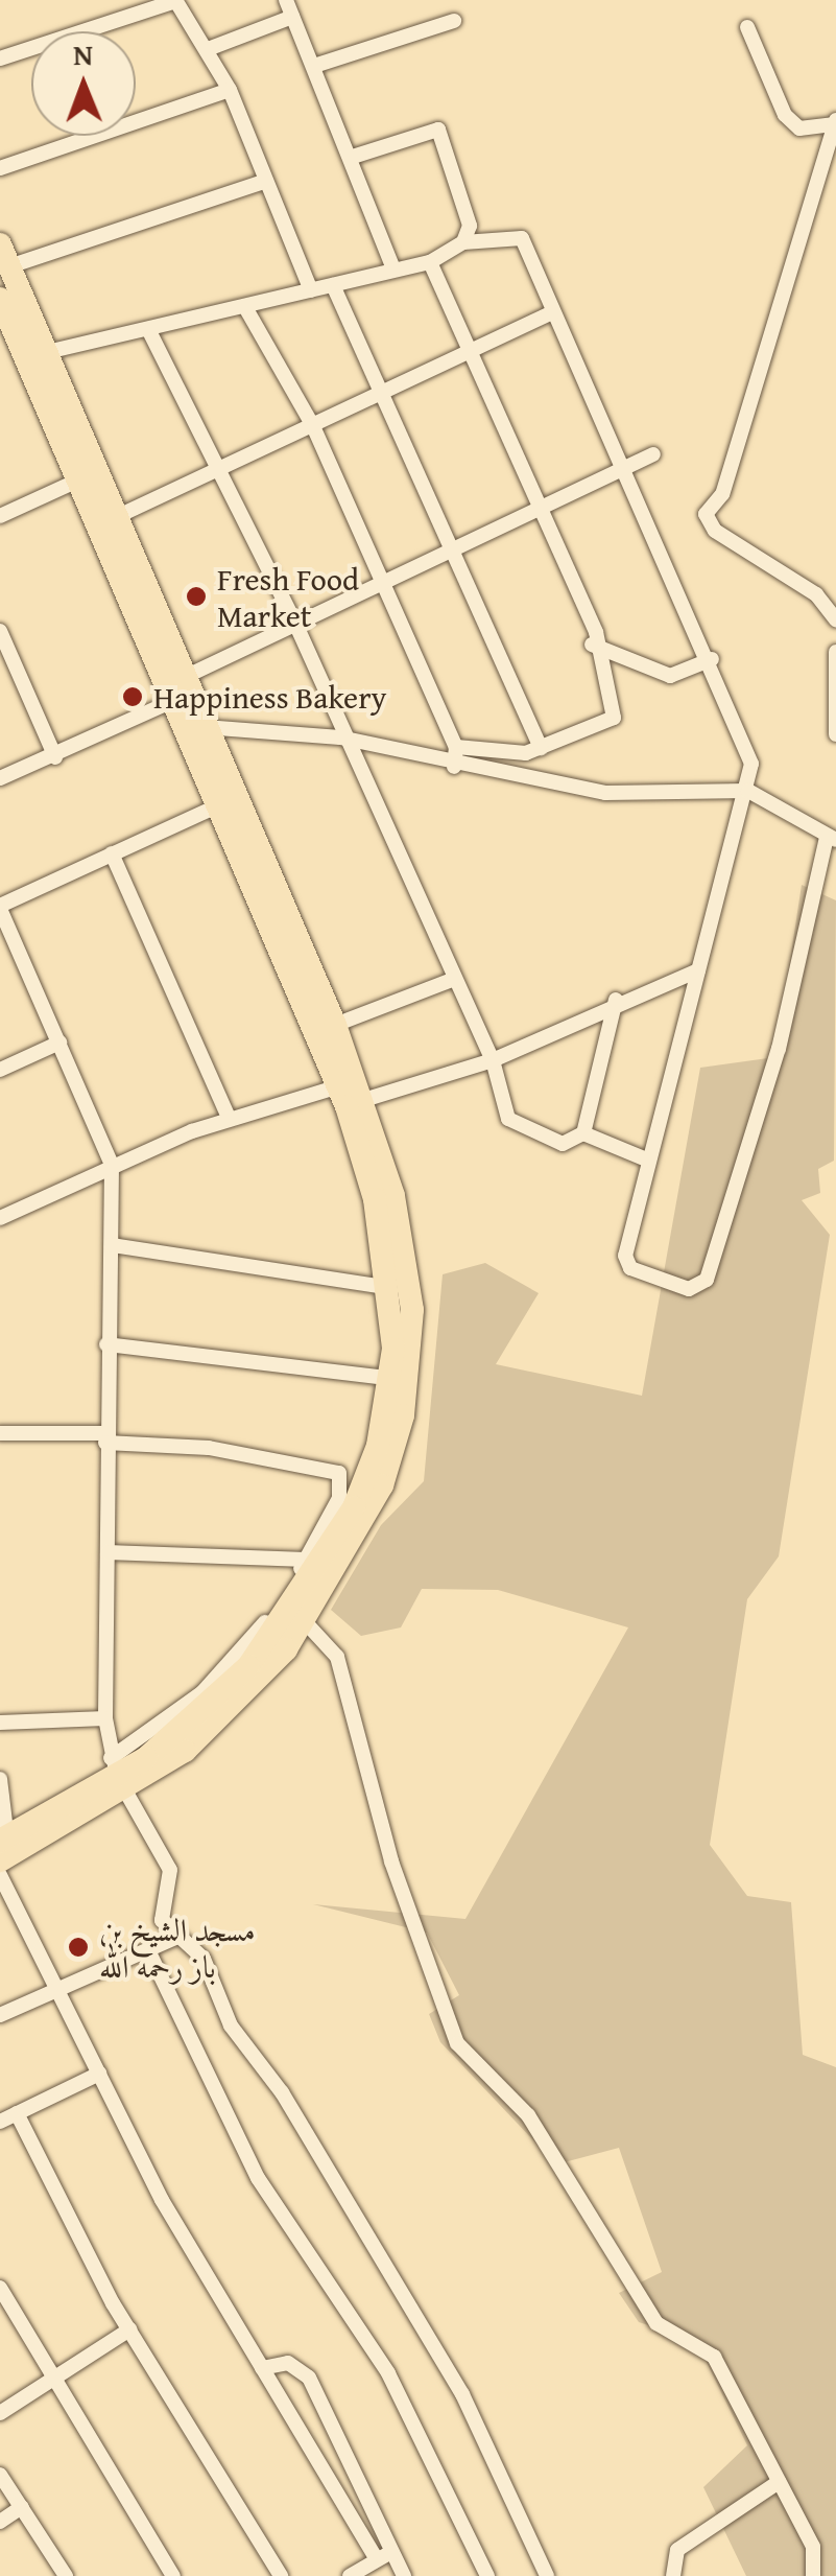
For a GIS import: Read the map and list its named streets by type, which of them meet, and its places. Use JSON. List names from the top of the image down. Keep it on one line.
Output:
{"places":["Fresh Food Market","Happiness Bakery","مسجد الشيخ بن باز رحمه الله"],"north":"top"}
